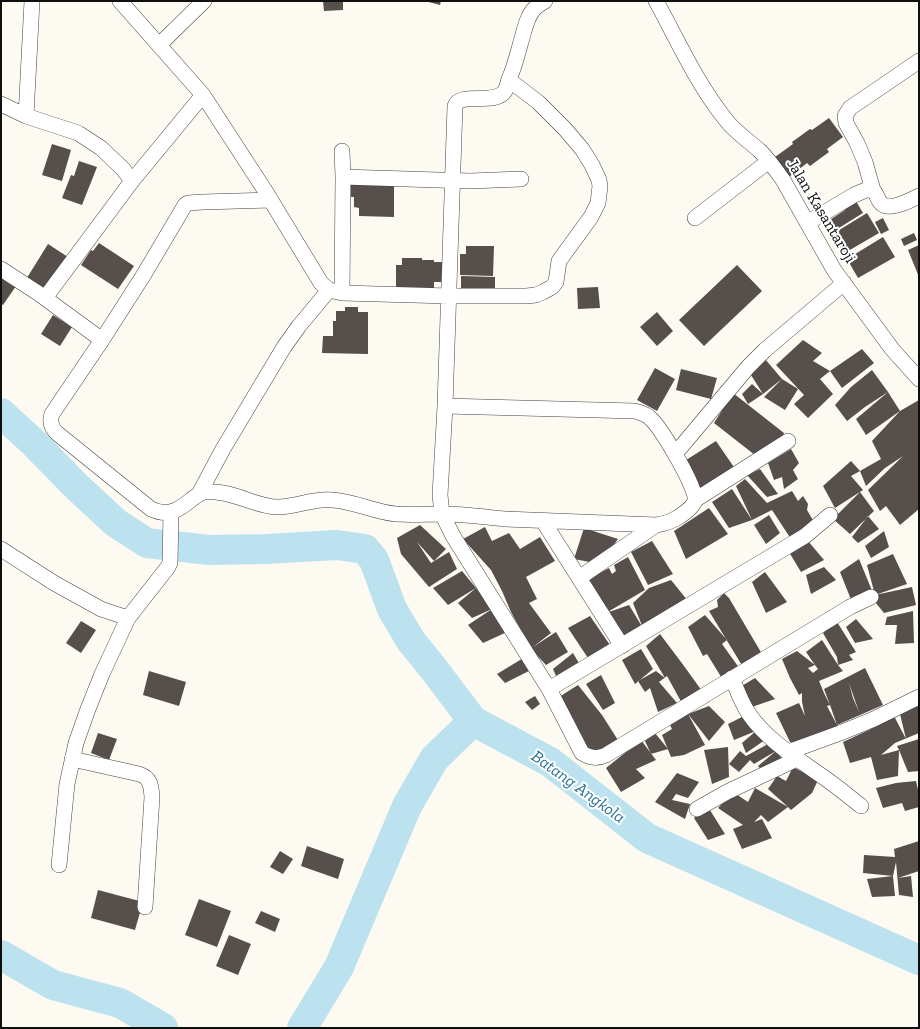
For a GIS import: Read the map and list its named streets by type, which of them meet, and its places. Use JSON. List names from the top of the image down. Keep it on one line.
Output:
{"streets":{"street":["Jalan Kasantaroji"]},"water":["Batang Angkola"]}
